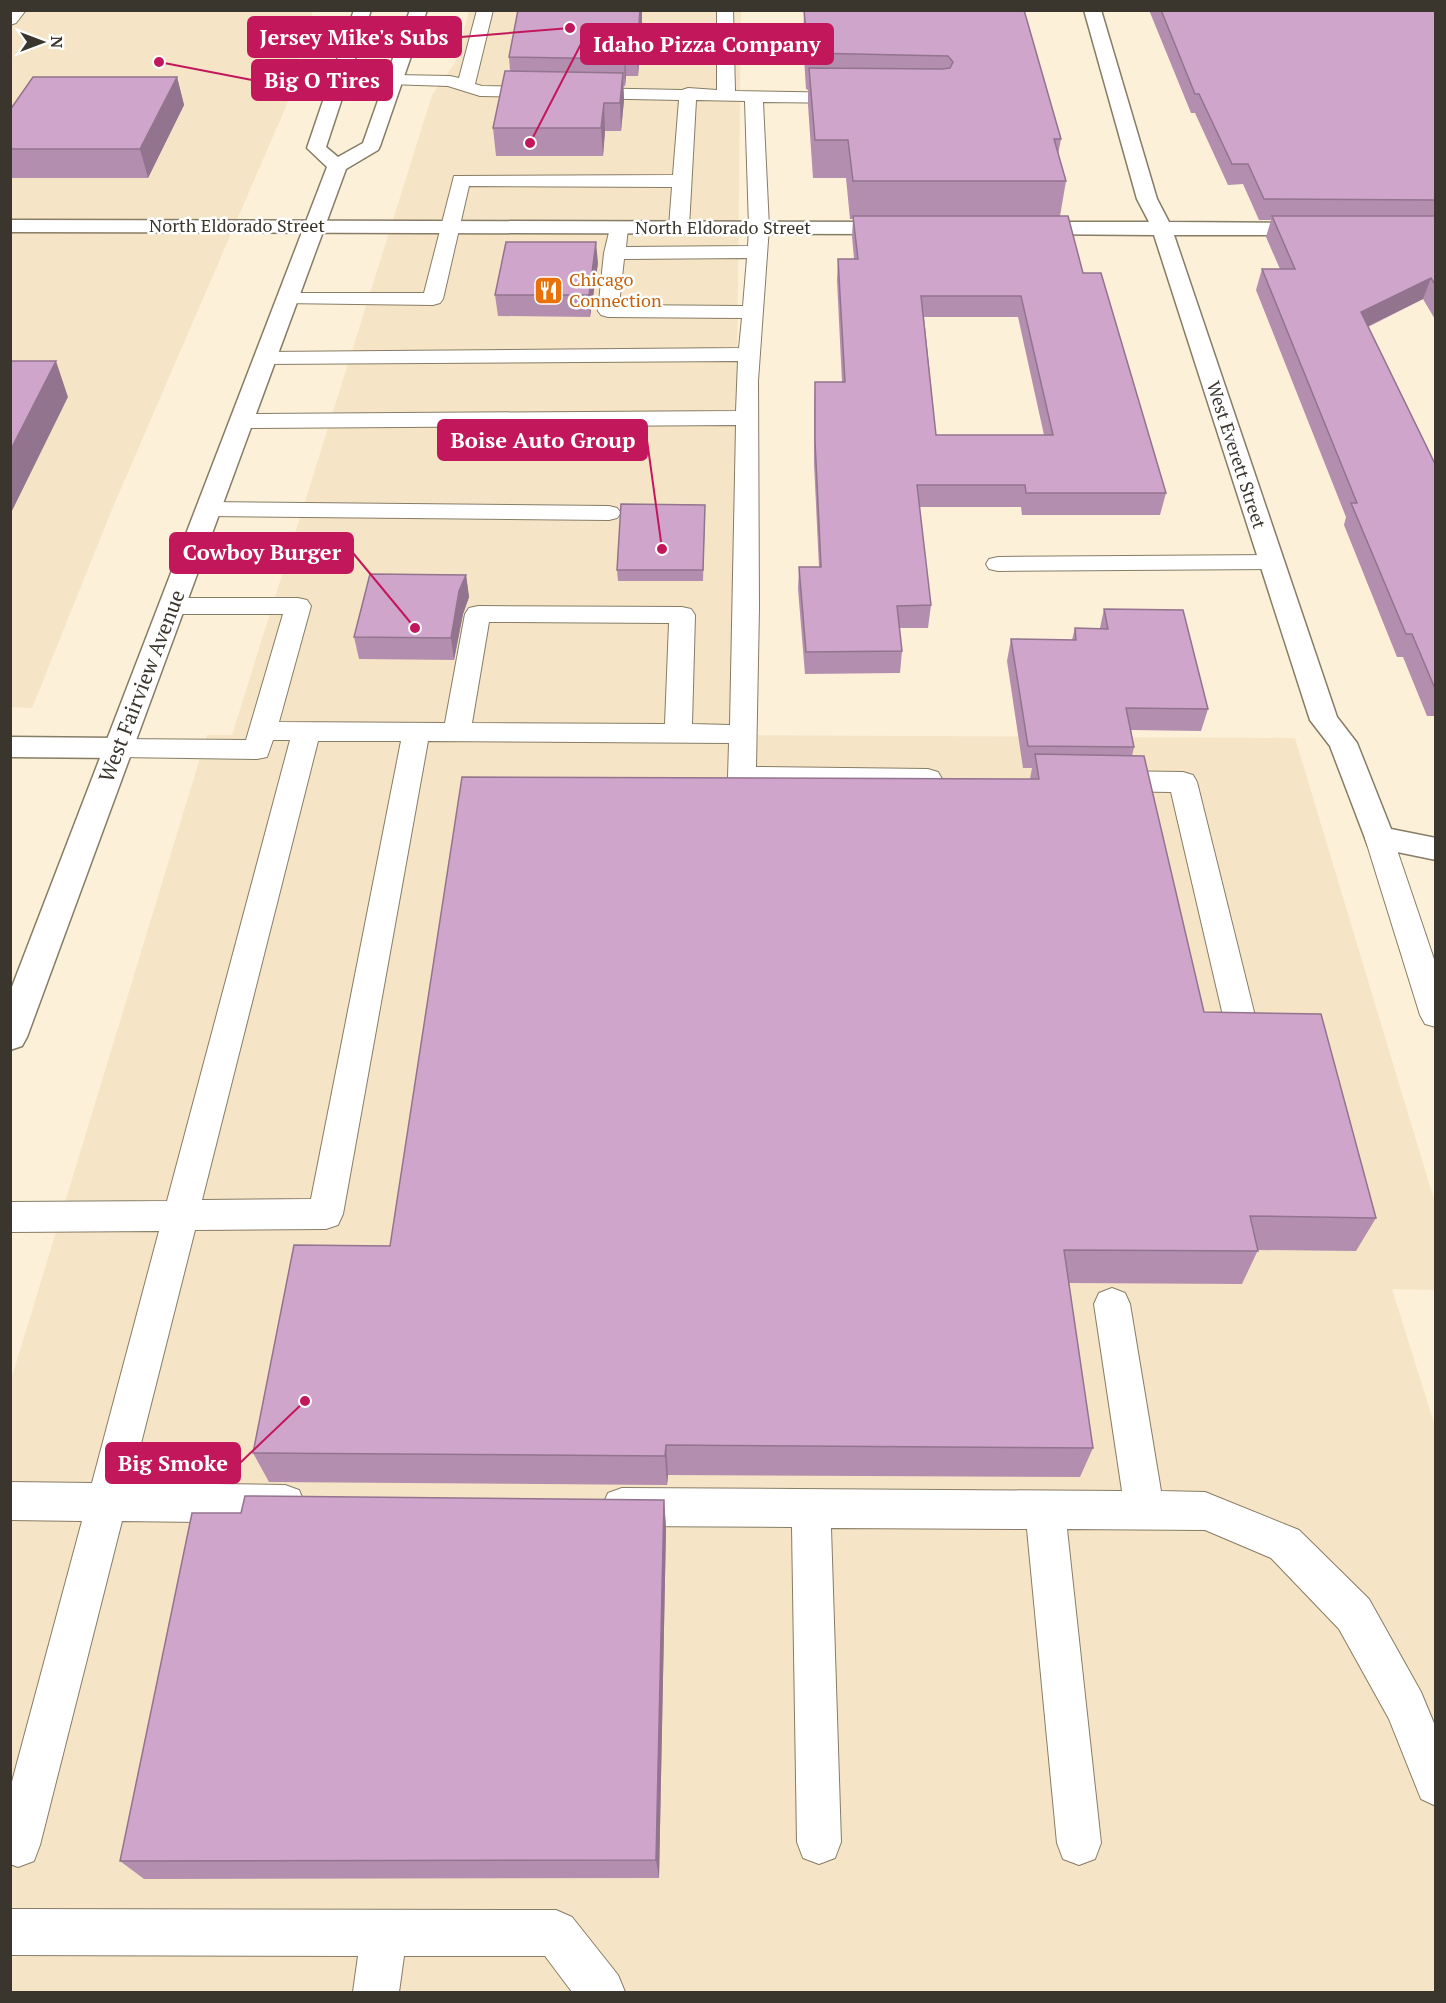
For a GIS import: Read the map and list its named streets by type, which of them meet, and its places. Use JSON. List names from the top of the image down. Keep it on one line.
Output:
{"streets":{"street":["North Eldorado Street","West Everett Street","West Fairview Avenue"]},"crossings":[["North Eldorado Street","West Fairview Avenue"]],"places":{"other":["Jersey Mike's Subs","Big O Tires","Idaho Pizza Company","Boise Auto Group","Cowboy Burger","Big Smoke"],"restaurant":["Chicago Connection"]},"north":"right"}
